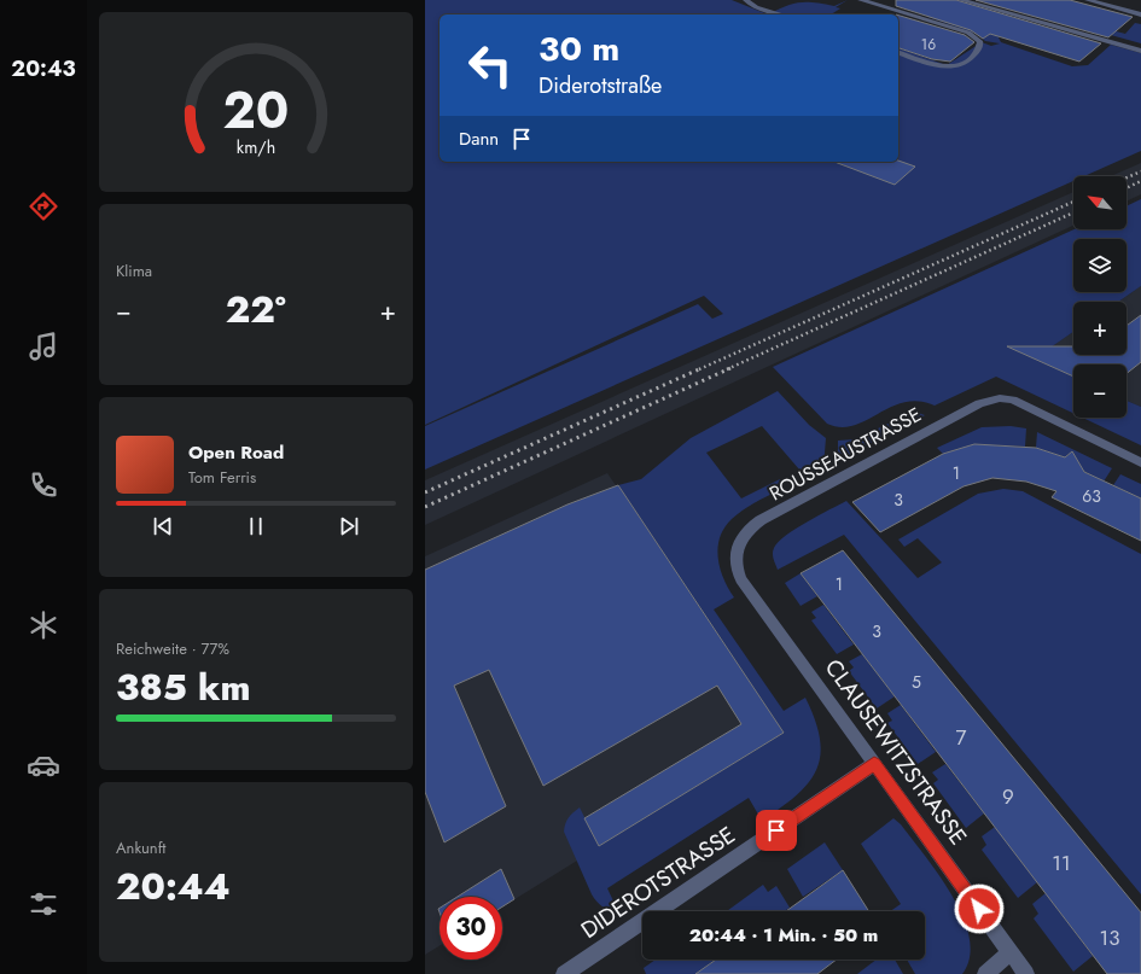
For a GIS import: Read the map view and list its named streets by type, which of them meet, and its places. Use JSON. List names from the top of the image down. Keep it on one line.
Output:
{"streets":{"street":["ROUSSEAUSTRASSE","CLAUSEWITZSTRASSE","DIDEROTSTRASSE"]},"crossings":[["ROUSSEAUSTRASSE","CLAUSEWITZSTRASSE"],["CLAUSEWITZSTRASSE","DIDEROTSTRASSE"]],"house_numbers":["16","1","63","3","1","3","5","7","9","11","13"],"north":"top left","page":{"tabs":"20:43","turn":["30 m","Diderotstraße"],"then":"Dann","map_buttons":["+","−"],"tile":["Klima",["Reichweite · 77%","385 km"],["Ankunft","20:44"]],"heat":["−","22°","+"],"song":["Open Road","Tom Ferris"],"limit":"30","trip":"20:44 · 1 Min. · 50 m","gauge":["20","km/h"]}}
